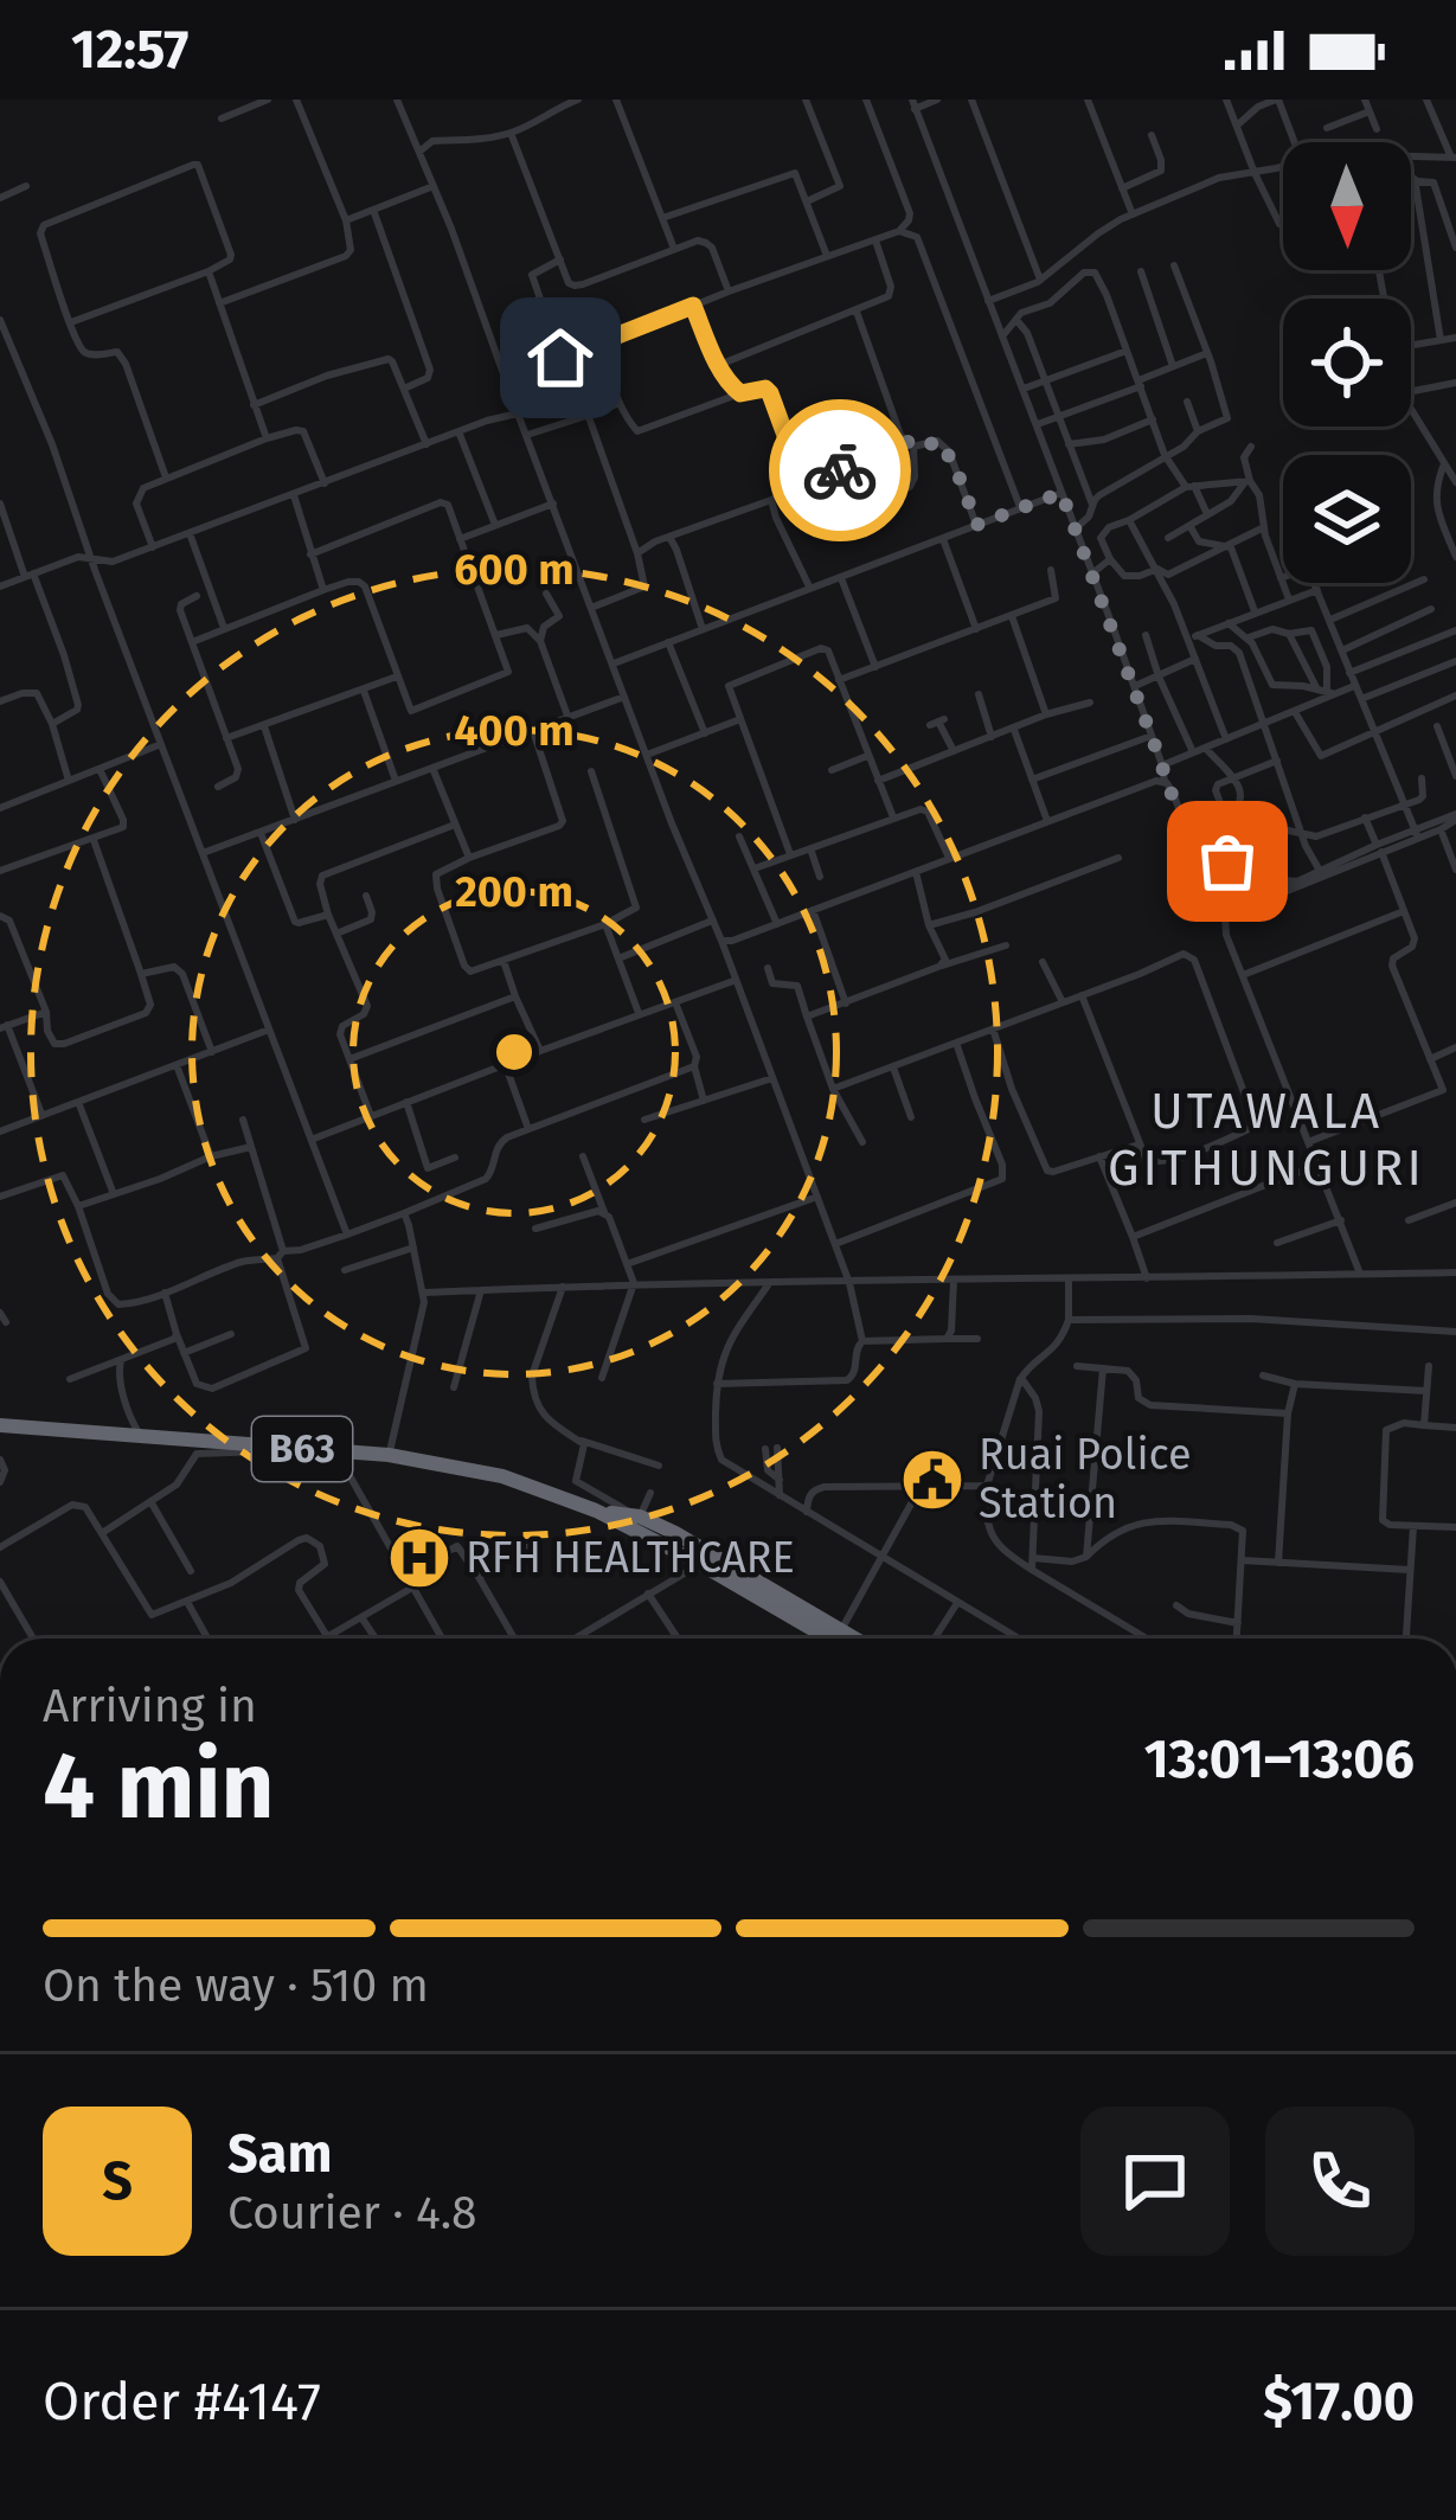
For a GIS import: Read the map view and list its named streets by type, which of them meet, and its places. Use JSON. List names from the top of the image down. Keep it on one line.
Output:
{"streets":{"highway":["B63"]},"districts":["UTAWALA GITHUNGURI"],"places":{"public building":["Ruai Police Station"],"hospital":["RFH HEALTHCARE"]},"north":"bottom","page":{"status":"12:57","heading":["4 min","Arriving in","13:01–13:06"],"panel":["Sam","Courier · 4.8","Order #4147","$17.00"],"bar":"On the way · 510 m","round":"S"},"rings":["600 m","400 m","200 m"]}
